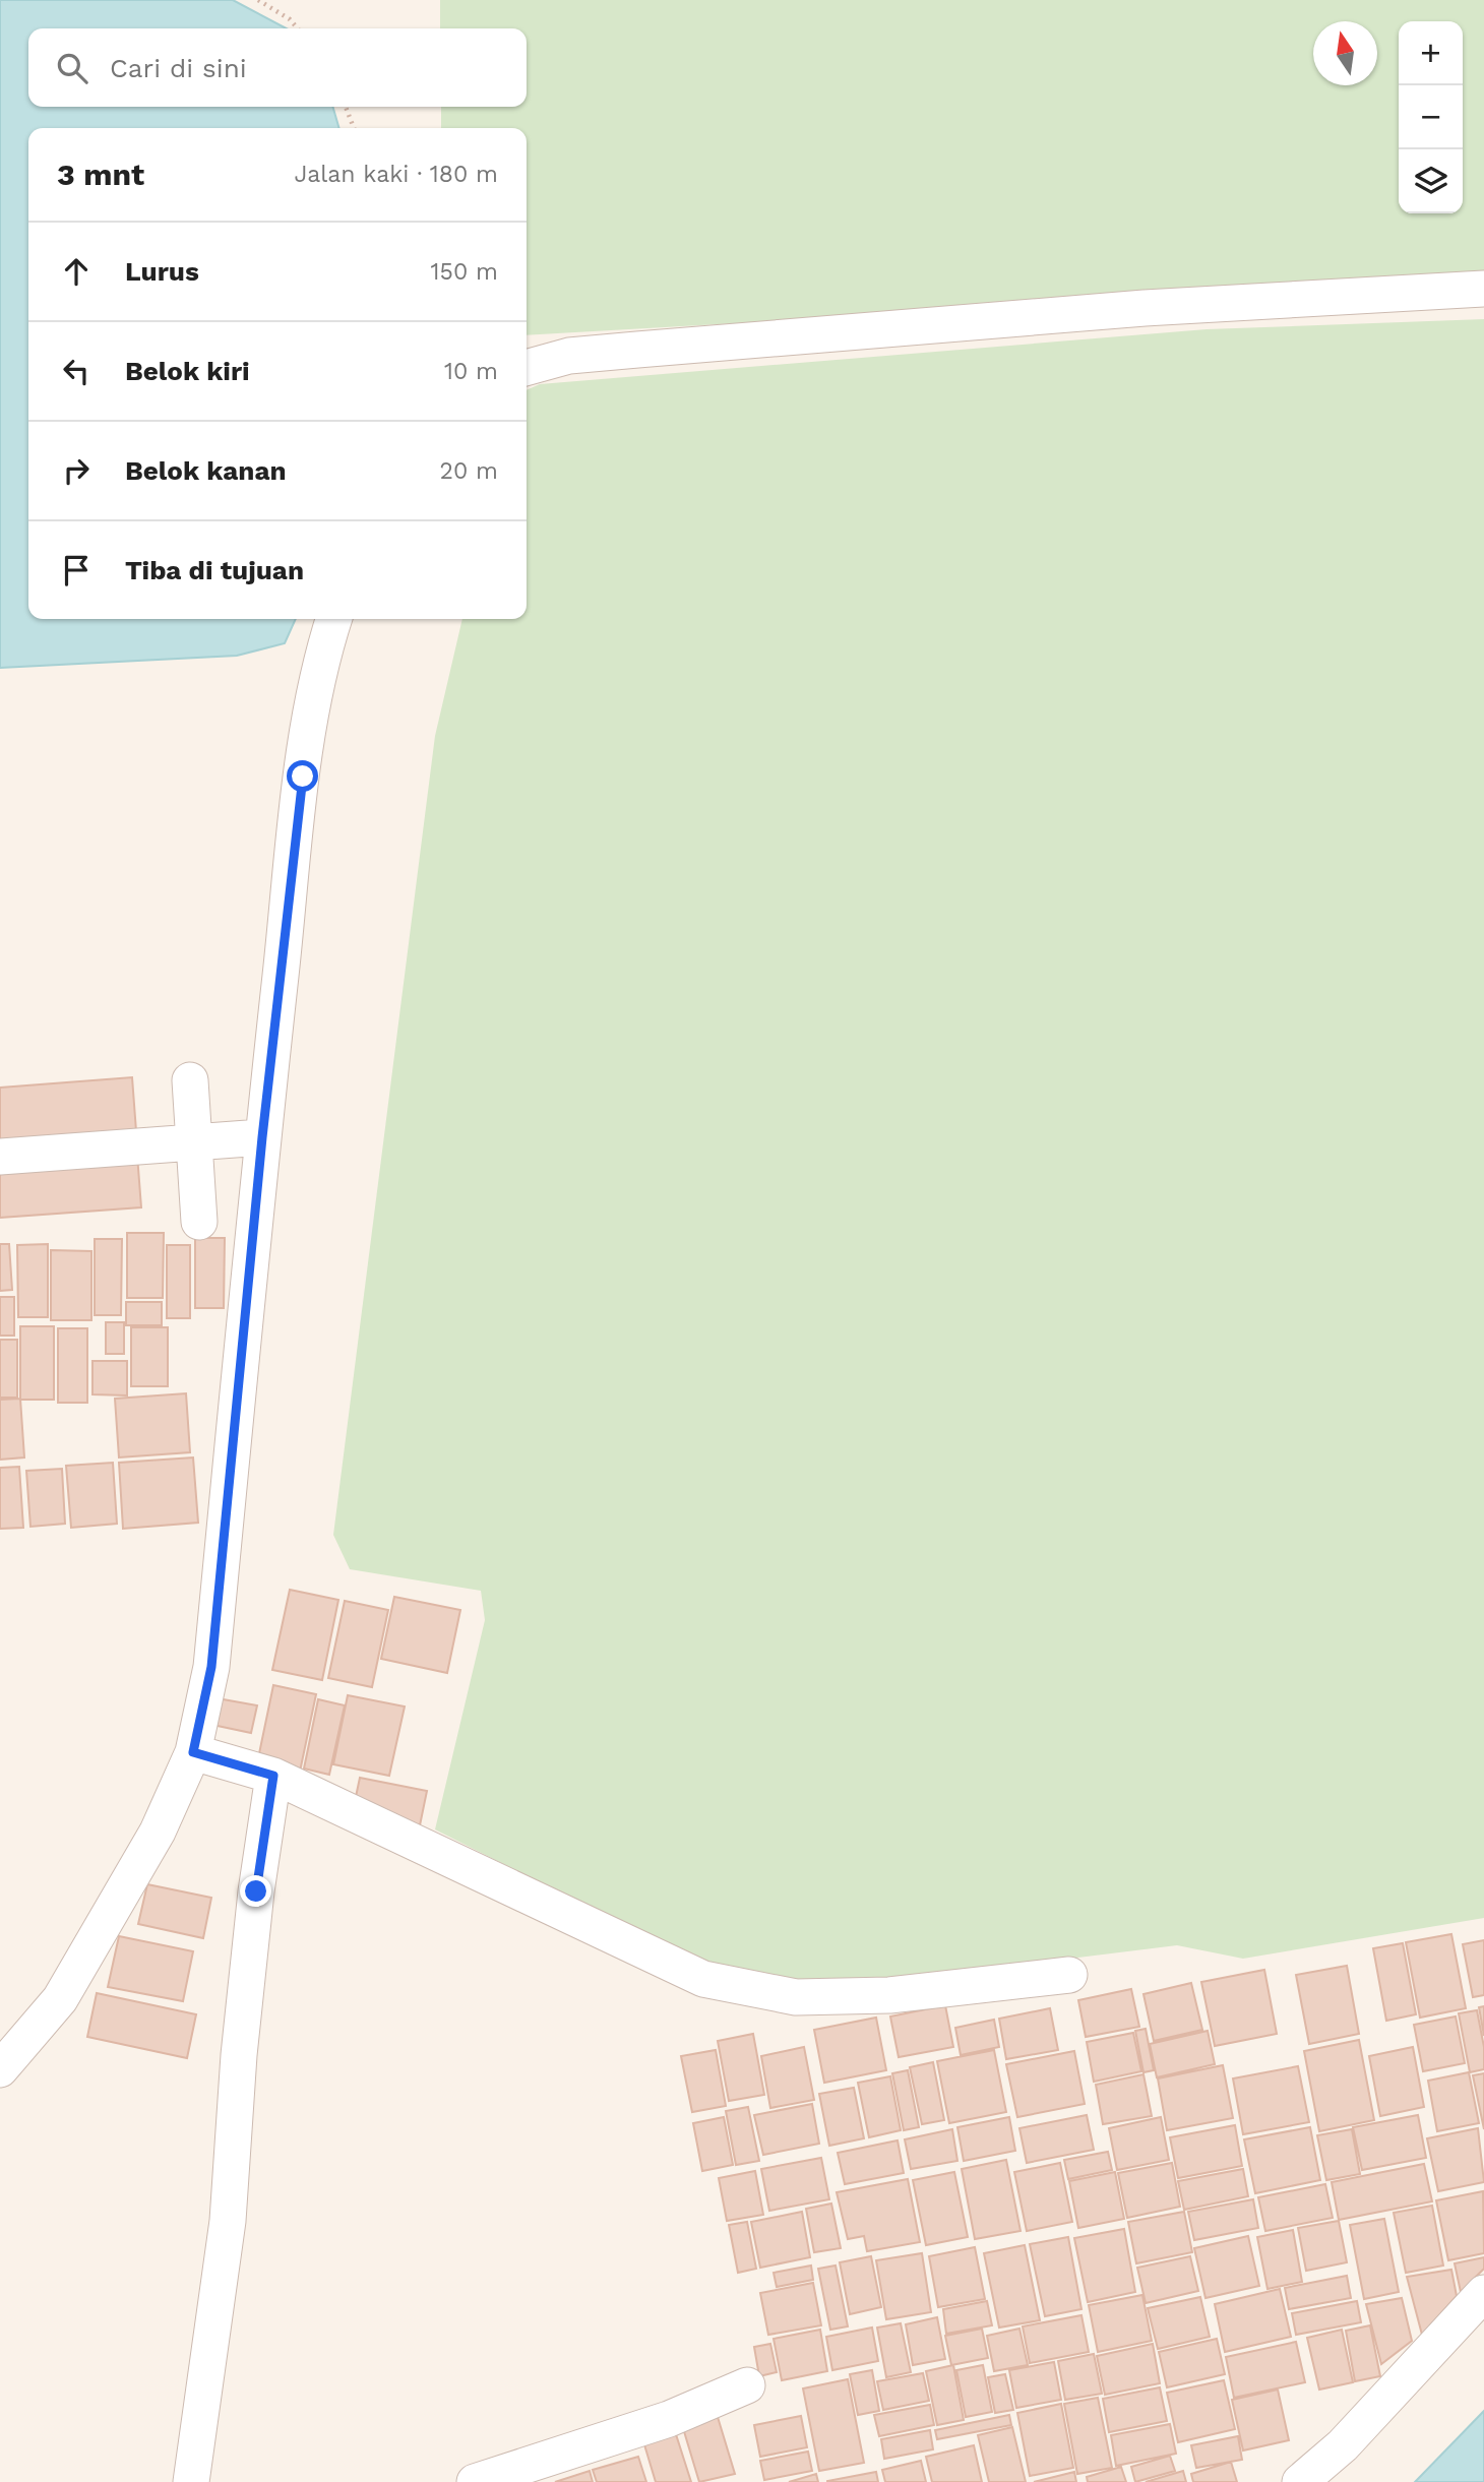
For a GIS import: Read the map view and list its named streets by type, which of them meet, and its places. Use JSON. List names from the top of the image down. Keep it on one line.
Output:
{"north":"top","page":{"map_buttons":["+","−"],"search":"Cari di sini","heading":["3 mnt","Jalan kaki · 180 m"],"list":[["Lurus","150 m"],["Belok kiri","10 m"],["Belok kanan","20 m"],"Tiba di tujuan"]}}
